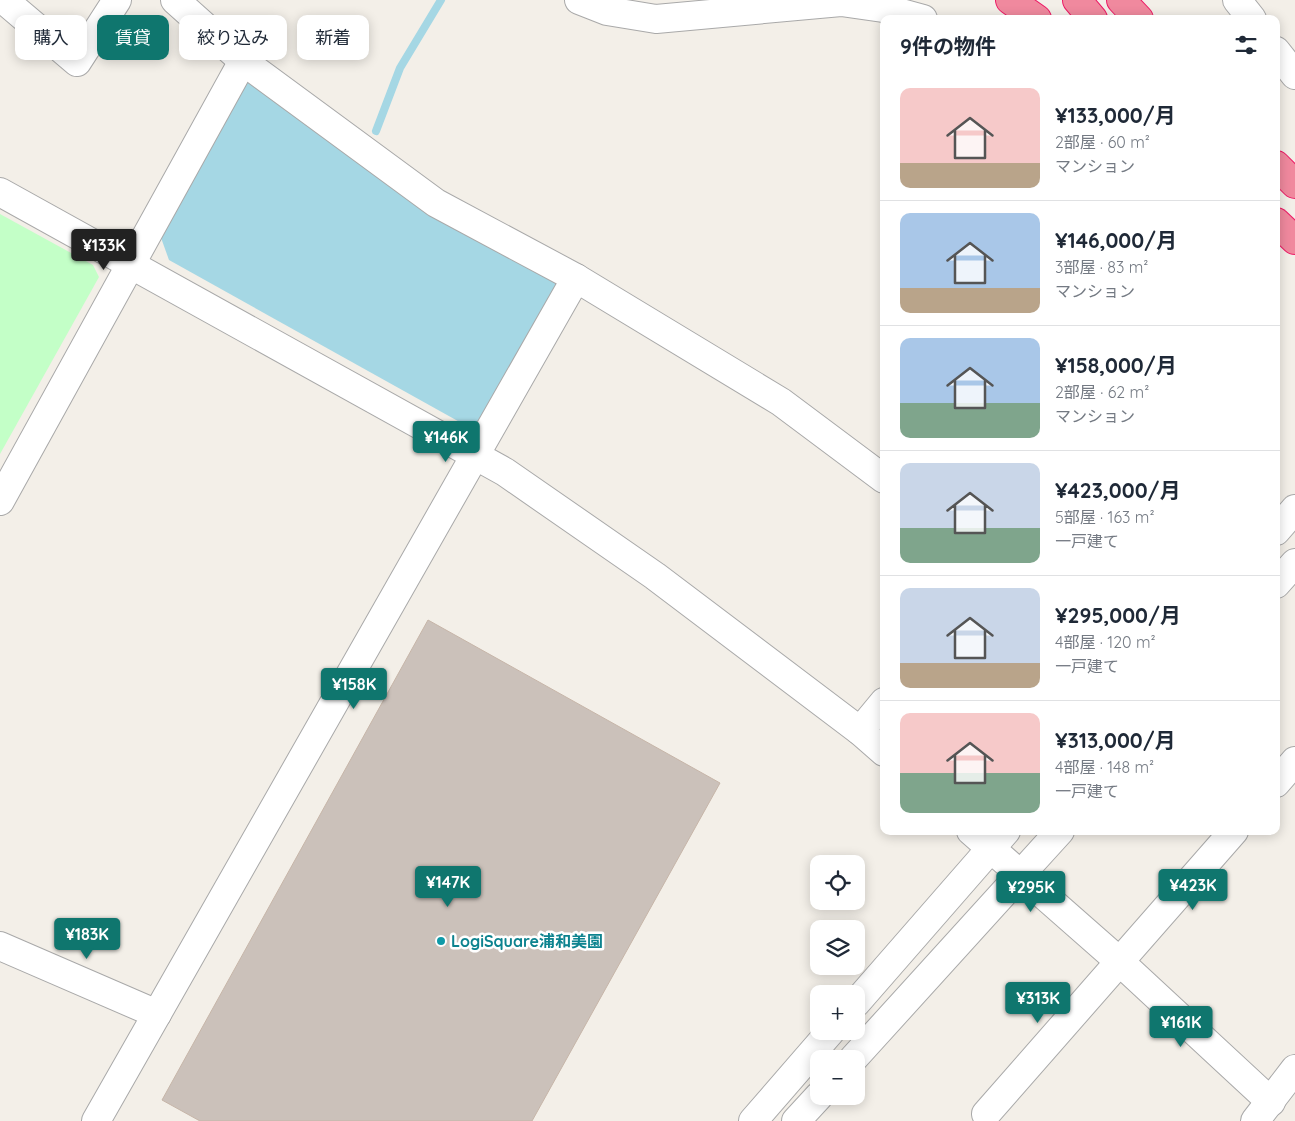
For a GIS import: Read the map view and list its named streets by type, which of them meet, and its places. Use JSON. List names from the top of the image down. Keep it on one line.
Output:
{"places":["LogiSquare浦和美園"],"page":{"chip":["購入","賃貸","絞り込み","新着"],"heading":"9件の物件","list":[{"name":"¥133,000/月","note":"2部屋 · 60 m² · マンション"},{"name":"¥146,000/月","note":"3部屋 · 83 m² · マンション"},{"name":"¥158,000/月","note":"2部屋 · 62 m² · マンション"},{"name":"¥423,000/月","note":"5部屋 · 163 m² · 一戸建て"},{"name":"¥295,000/月","note":"4部屋 · 120 m² · 一戸建て"},{"name":"¥313,000/月","note":"4部屋 · 148 m² · 一戸建て"}],"price":["¥133K","¥146K","¥158K","¥147K","¥423K","¥295K","¥183K","¥313K","¥161K"],"map_buttons":["+","−"]}}
